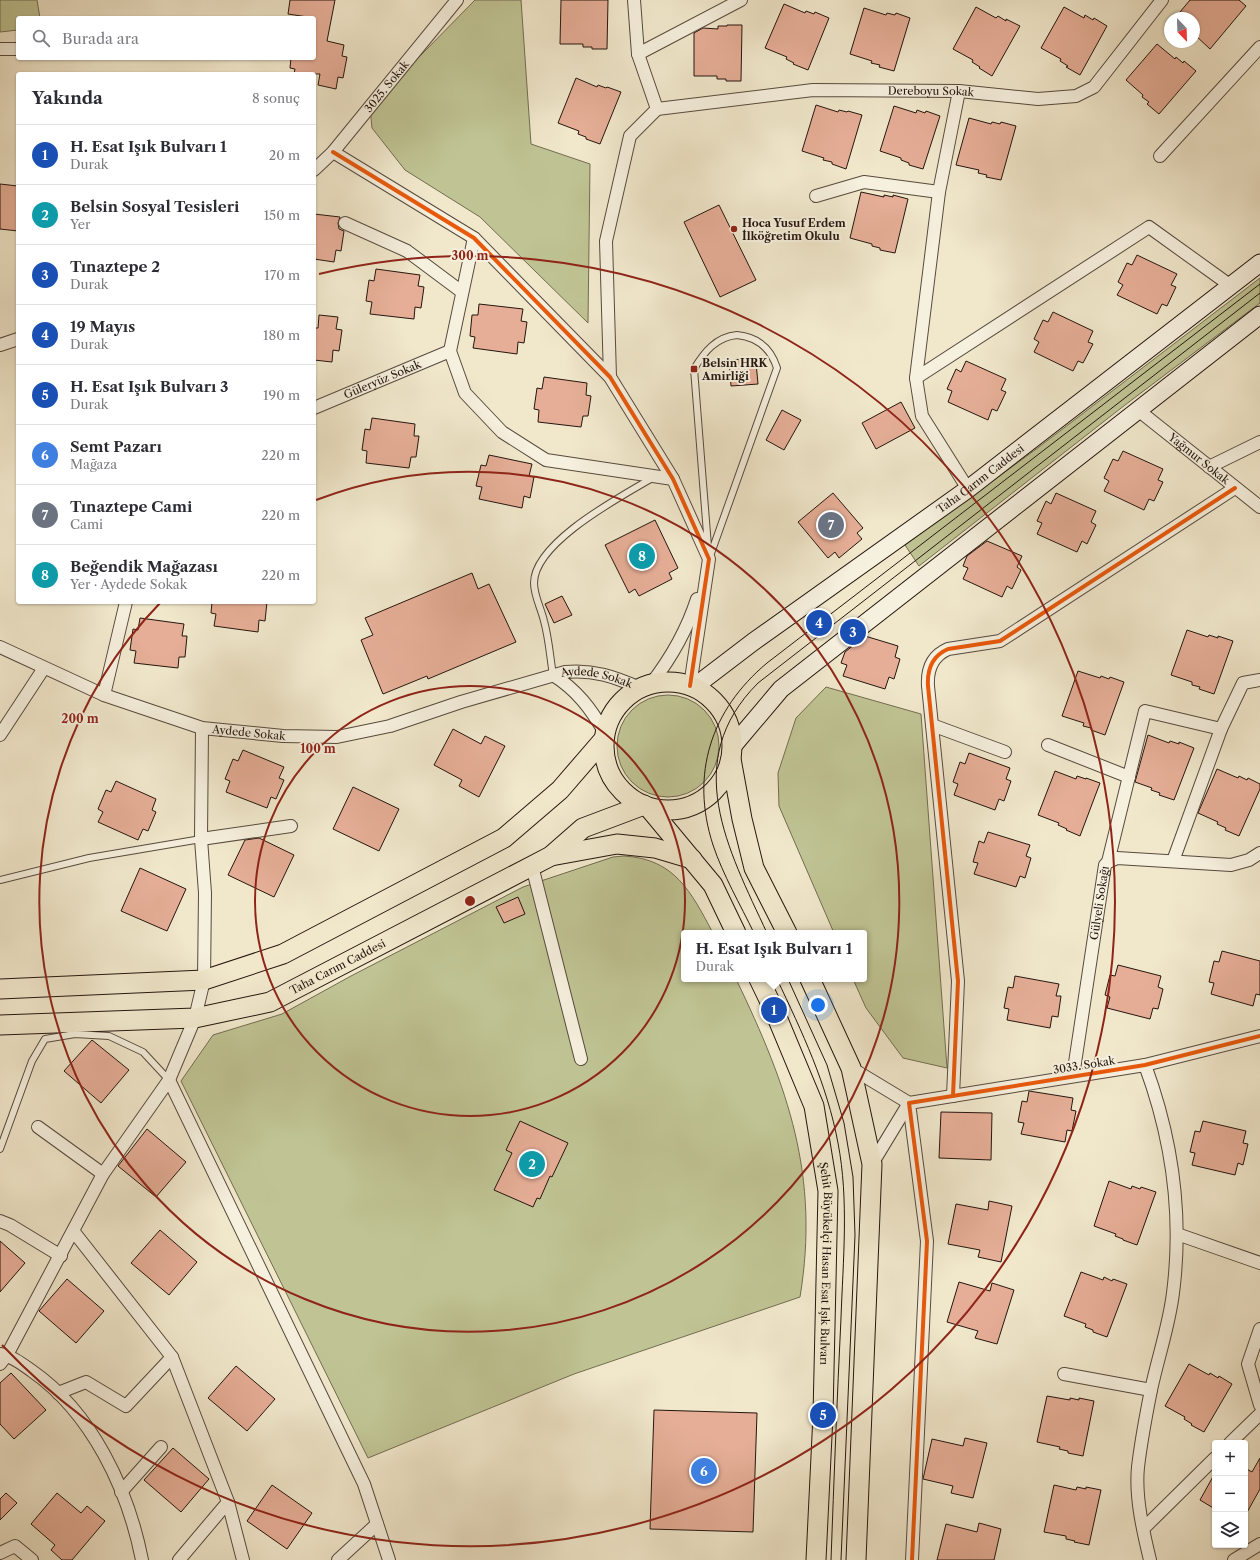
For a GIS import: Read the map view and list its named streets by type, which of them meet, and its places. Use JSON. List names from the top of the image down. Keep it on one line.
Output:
{"streets":{"main road":["Taha Carım Caddesi","Şehit Büyükelçi Hasan Esat Işık Bulvarı"],"street":["3025. Sokak","Dereboyu Sokak","Güleryüz Sokak","Yağmur Sokak","Aydede Sokak","Gülyeli Sokağı","3033. Sokak"]},"crossings":[["Taha Carım Caddesi","Aydede Sokak"],["Gülyeli Sokağı","3033. Sokak"]],"places":{"other":["Hoca Yusuf Erdem İlköğretim Okulu"],"transit":["Belsin HRK Amirliği"]},"north":"bottom right","page":{"search":"Burada ara","heading":["Yakında","8 sonuç"],"list":[{"mark":"1","name":"H. Esat Işık Bulvarı 1","note":"Durak","value":"20 m"},{"mark":"2","name":"Belsin Sosyal Tesisleri","note":"Yer","value":"150 m"},{"mark":"3","name":"Tınaztepe 2","note":"Durak","value":"170 m"},{"mark":"4","name":"19 Mayıs","note":"Durak","value":"180 m"},{"mark":"5","name":"H. Esat Işık Bulvarı 3","note":"Durak","value":"190 m"},{"mark":"6","name":"Semt Pazarı","note":"Mağaza","value":"220 m"},{"mark":"7","name":"Tınaztepe Cami","note":"Cami","value":"220 m"},{"mark":"8","name":"Beğendik Mağazası","note":"Yer · Aydede Sokak","value":"220 m"}],"pins":["7","8","4","3","1","2","5","6"],"popup":["H. Esat Işık Bulvarı 1","Durak"],"map_buttons":["+","−"]},"rings":["300 m","200 m","100 m"]}
